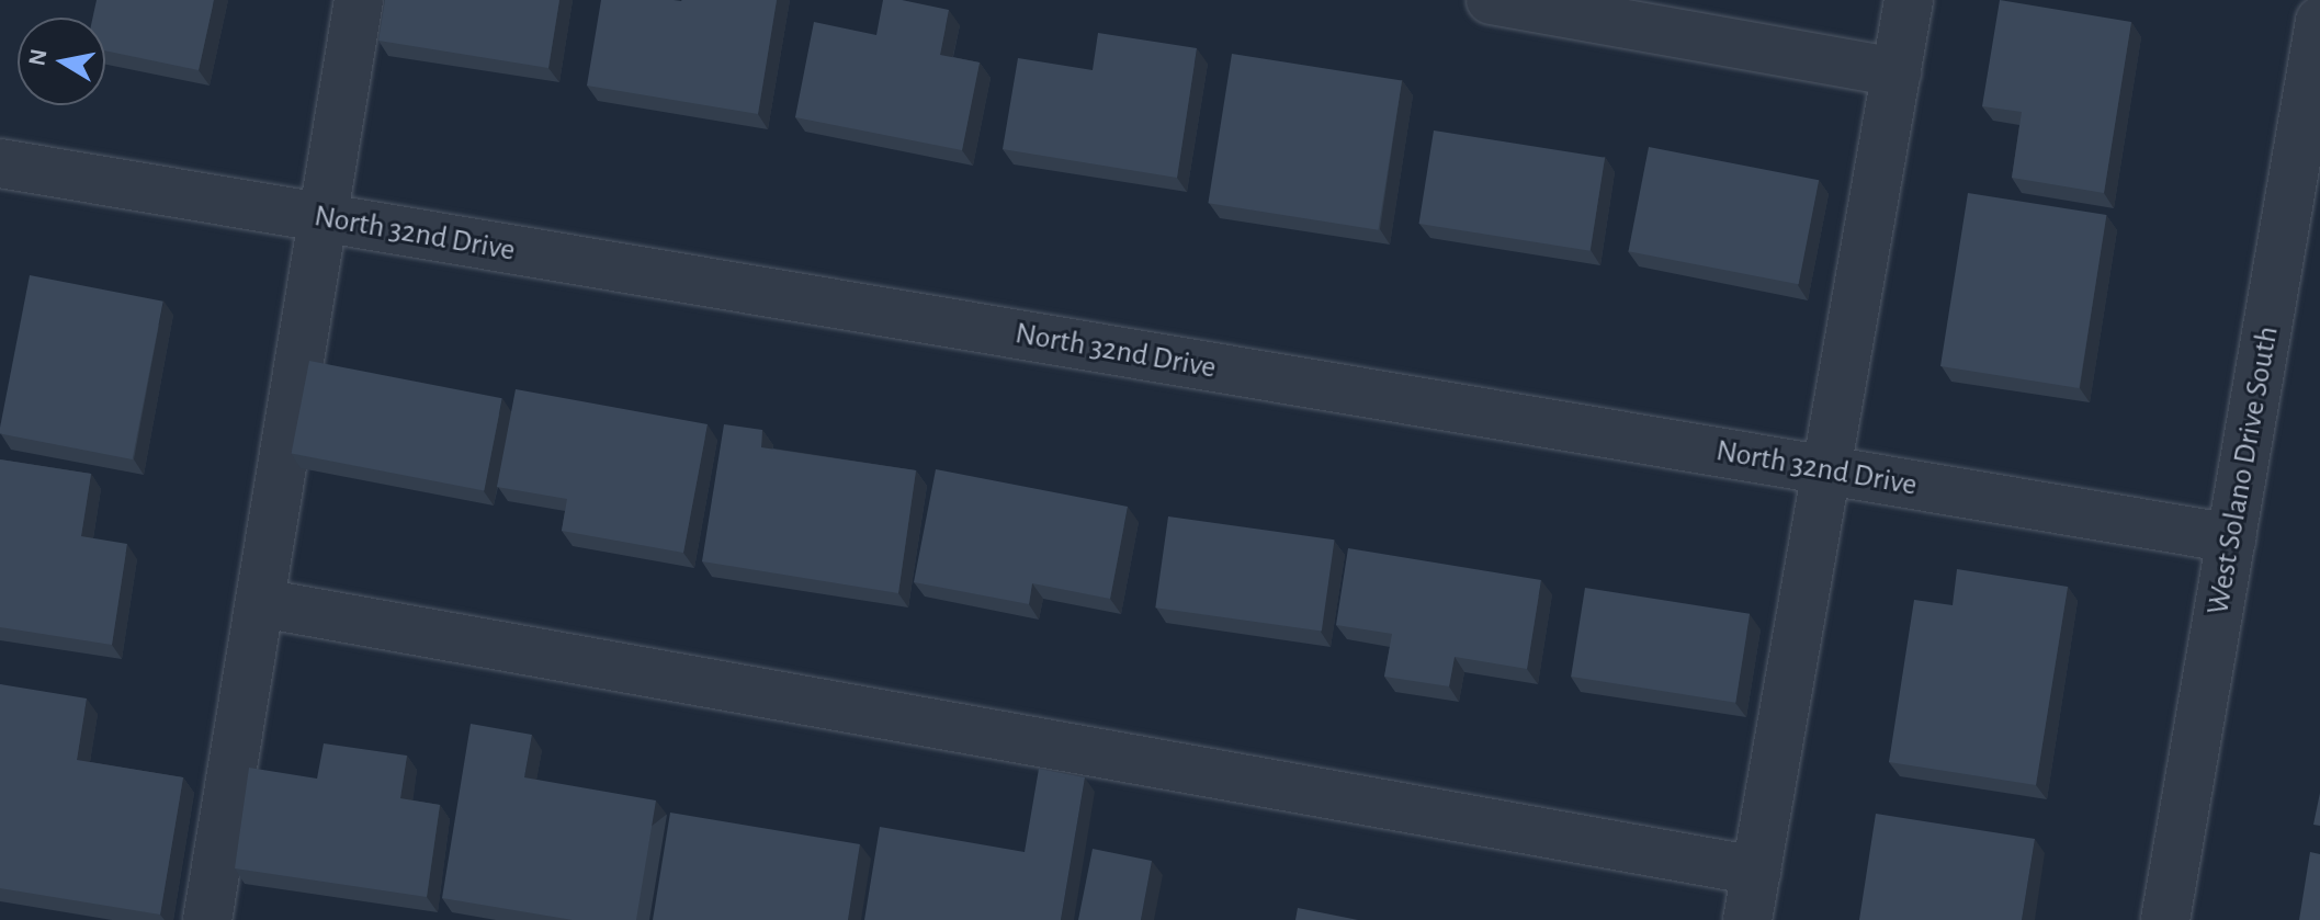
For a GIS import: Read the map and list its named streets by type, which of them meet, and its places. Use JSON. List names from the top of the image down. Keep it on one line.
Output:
{"streets":{"street":["North 32nd Drive","West Solano Drive South"]},"crossings":[["North 32nd Drive","West Solano Drive South"]],"north":"left"}
